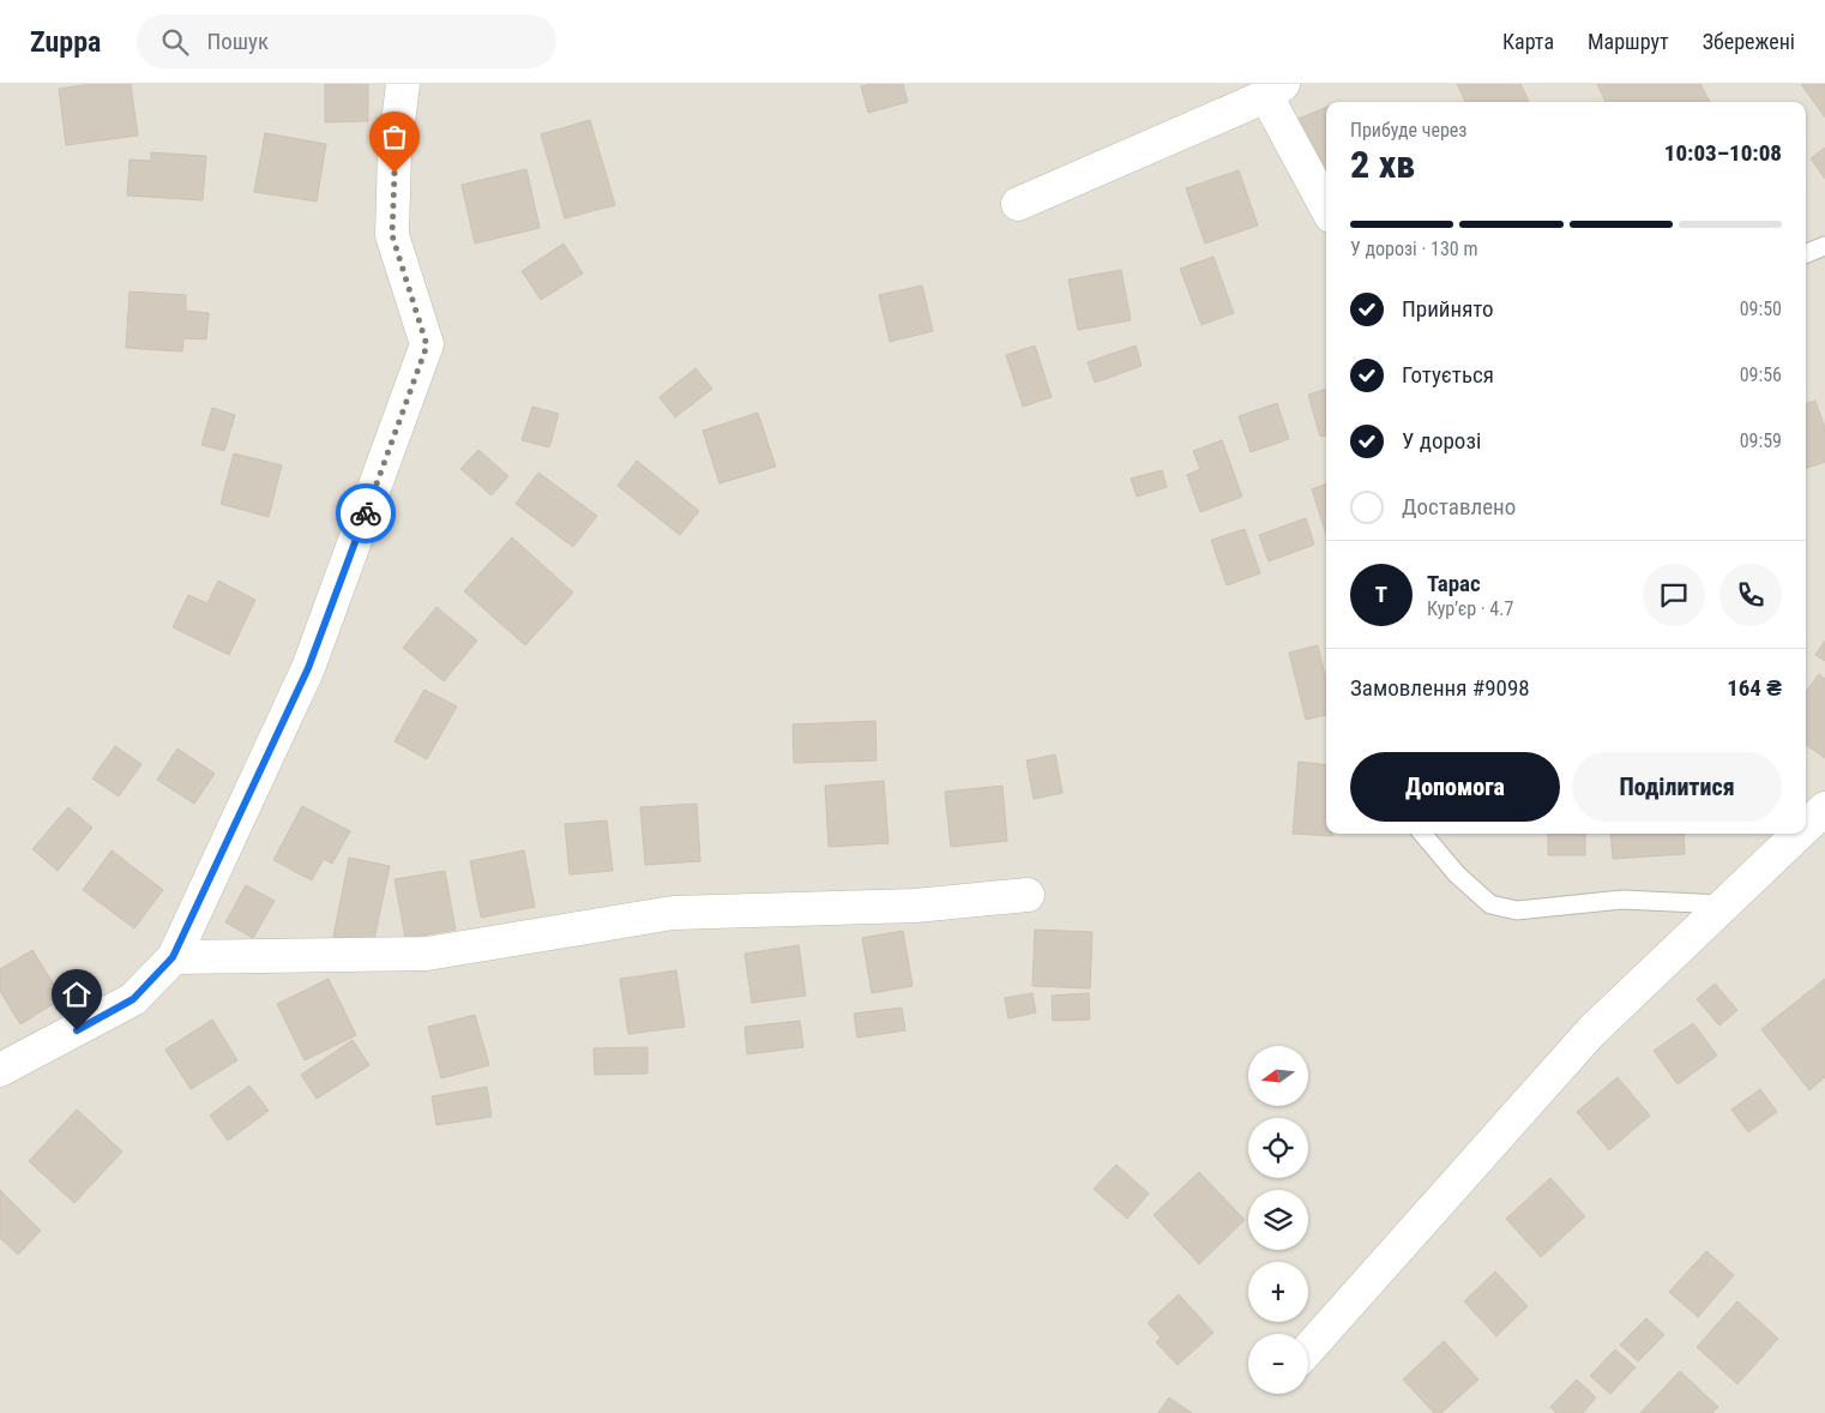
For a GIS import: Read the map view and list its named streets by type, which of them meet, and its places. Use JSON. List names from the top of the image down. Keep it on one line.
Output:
{"north":"left","page":{"header":"Zuppa","search":"Пошук","nav":["Карта","Маршрут","Збережені"],"heading":["2 хв","Прибуде через","10:03–10:08"],"panel":["Тарас","Кур’єр · 4.7","Замовлення #9098","164 ₴"],"bar":"У дорозі · 130 m","list":[["Прийнято","09:50"],["Готується","09:56"],["У дорозі","09:59"],"Доставлено"],"round":"Т","buttons":["Допомога","Поділитися"],"map_buttons":["+","−"]}}
